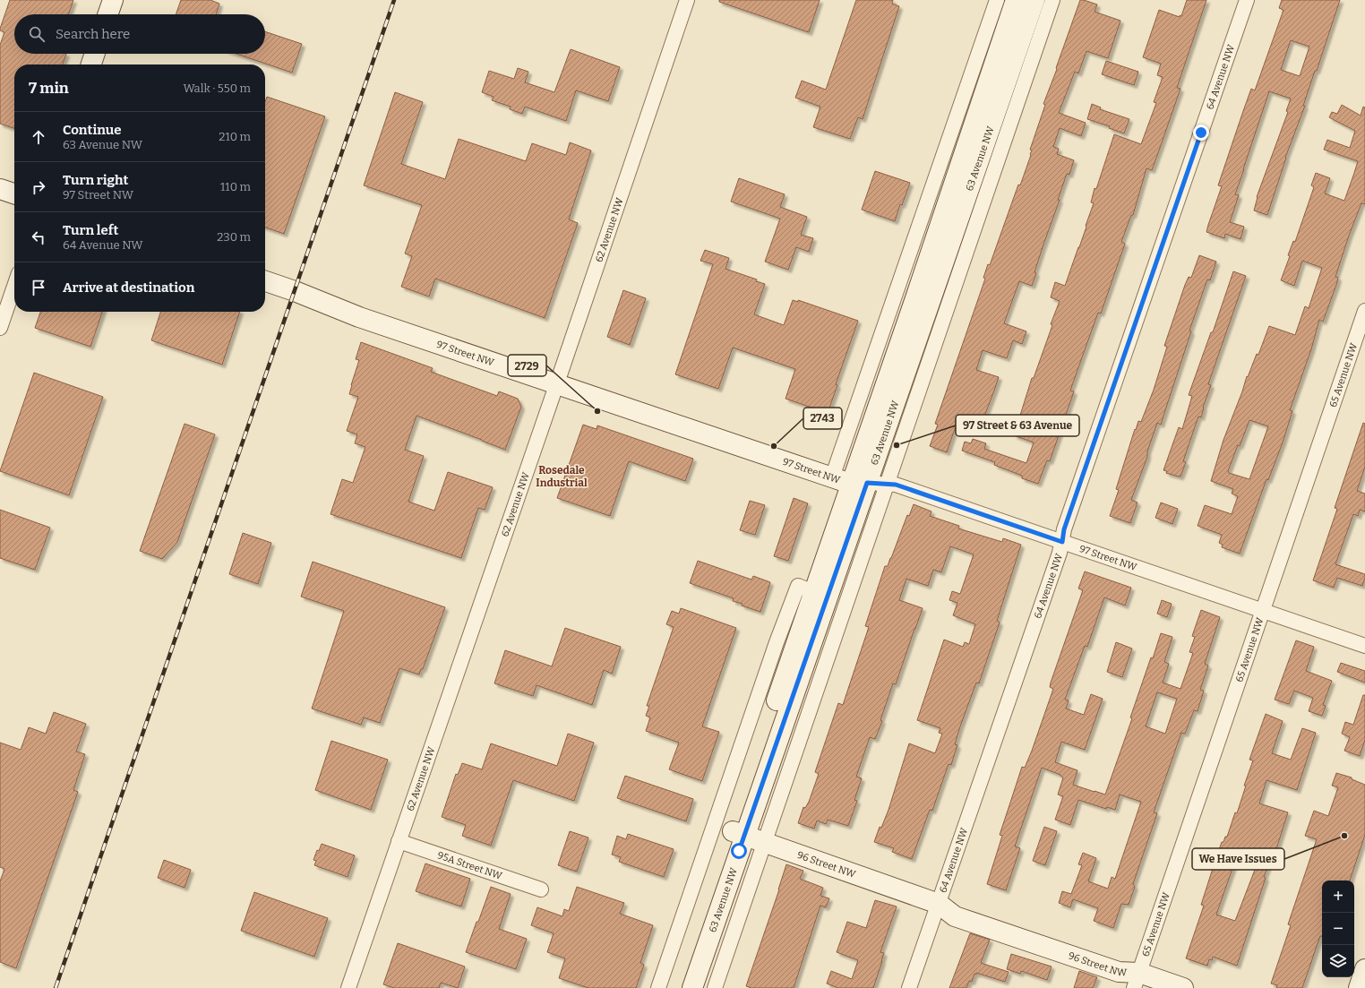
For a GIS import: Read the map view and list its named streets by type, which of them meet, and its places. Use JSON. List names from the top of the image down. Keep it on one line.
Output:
{"streets":{"main road":["63 Avenue NW","97 Street NW","96 Street NW"],"street":["64 Avenue NW","62 Avenue NW","65 Avenue NW","95A Street NW"]},"crossings":[["64 Avenue NW","97 Street NW"],["64 Avenue NW","96 Street NW"],["63 Avenue NW","97 Street NW"],["63 Avenue NW","96 Street NW"],["62 Avenue NW","97 Street NW"],["62 Avenue NW","95A Street NW"],["97 Street NW","65 Avenue NW"],["65 Avenue NW","96 Street NW"]],"districts":["Rosedale Industrial"],"places":["2729","97 Street & 63 Avenue","2743","We Have Issues"],"page":{"search":"Search here","heading":["7 min","Walk · 550 m"],"list":[["Continue","63 Avenue NW","210 m"],["Turn right","97 Street NW","110 m"],["Turn left","64 Avenue NW","230 m"],"Arrive at destination"],"map_buttons":["+","−"]}}
